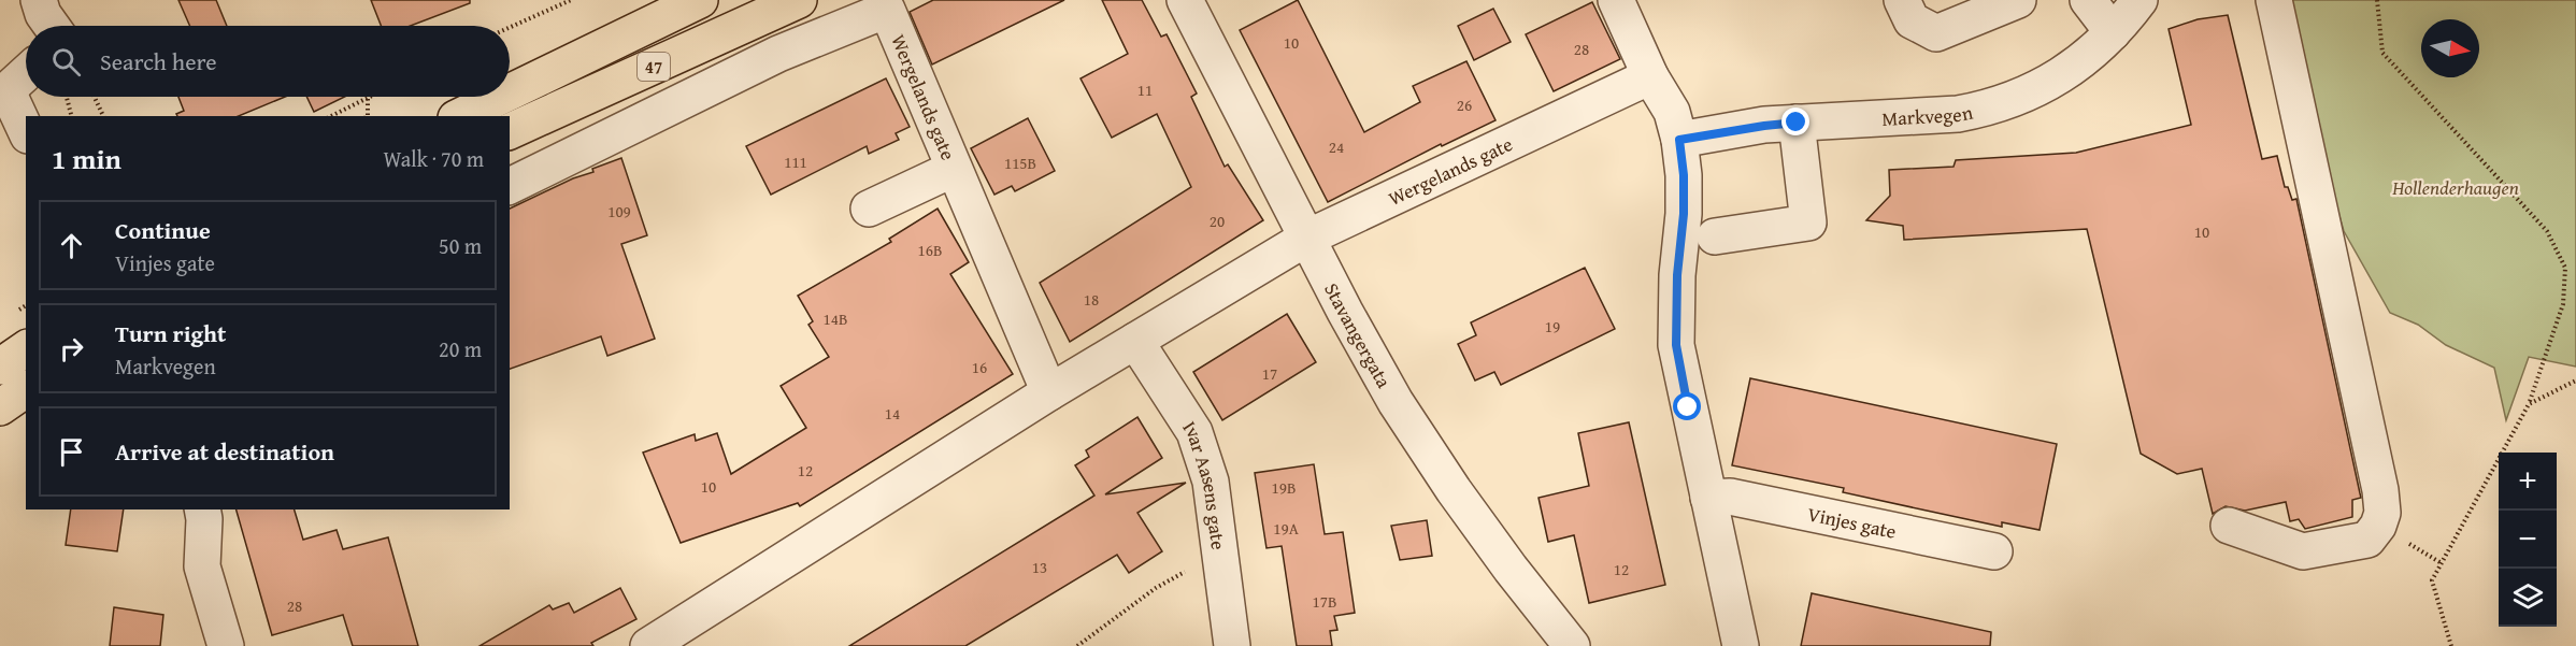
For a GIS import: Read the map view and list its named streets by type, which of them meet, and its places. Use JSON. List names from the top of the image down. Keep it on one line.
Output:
{"streets":{"main road":["47"],"street":["Wergelands gate","Markvegen","Stavangergata","Ivar Aasens gate","Vinjes gate"]},"crossings":[["Wergelands gate","Stavangergata"],["Wergelands gate","Ivar Aasens gate"]],"parks":["Hollenderhaugen"],"house_numbers":["10","28","11","26","24","111","115B","109","20","10","16B","18","14B","19","16","17","14","12","10","19B","19A","13","12","17B","28"],"north":"right","page":{"search":"Search here","heading":["1 min","Walk · 70 m"],"list":[["Continue","Vinjes gate","50 m"],["Turn right","Markvegen","20 m"],"Arrive at destination"],"map_buttons":["+","−"]}}
